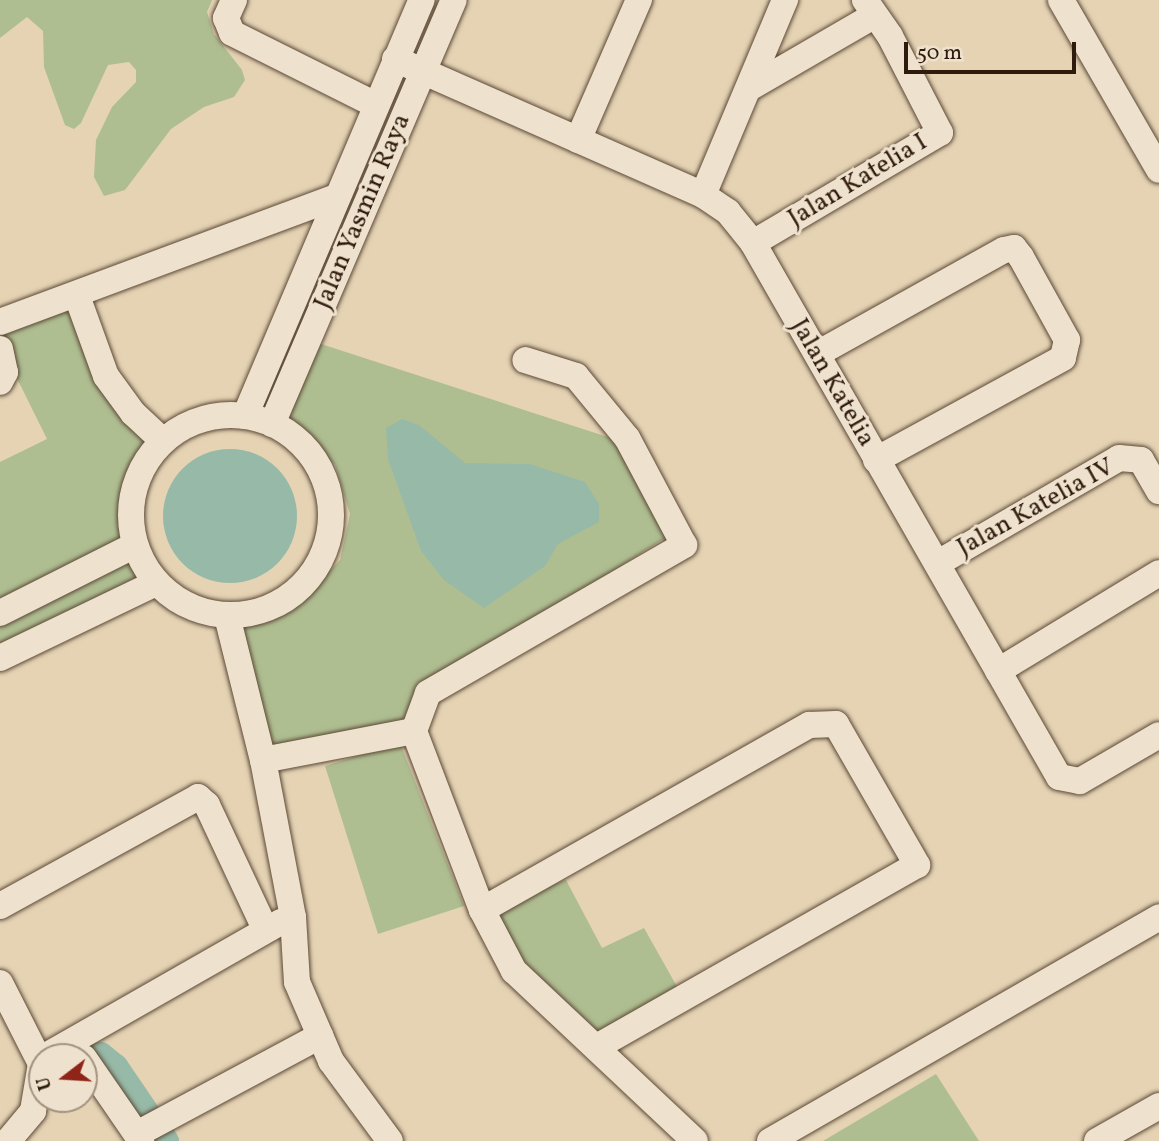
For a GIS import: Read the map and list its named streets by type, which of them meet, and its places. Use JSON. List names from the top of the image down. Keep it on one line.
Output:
{"streets":{"street":["Jalan Katelia I","Jalan Yasmin Raya","Jalan Katelia","Jalan Katelia IV"]},"crossings":[["Jalan Katelia I","Jalan Katelia"],["Jalan Yasmin Raya","Jalan Katelia"],["Jalan Katelia","Jalan Katelia IV"]],"scale_bar":"50 m","north":"left"}
